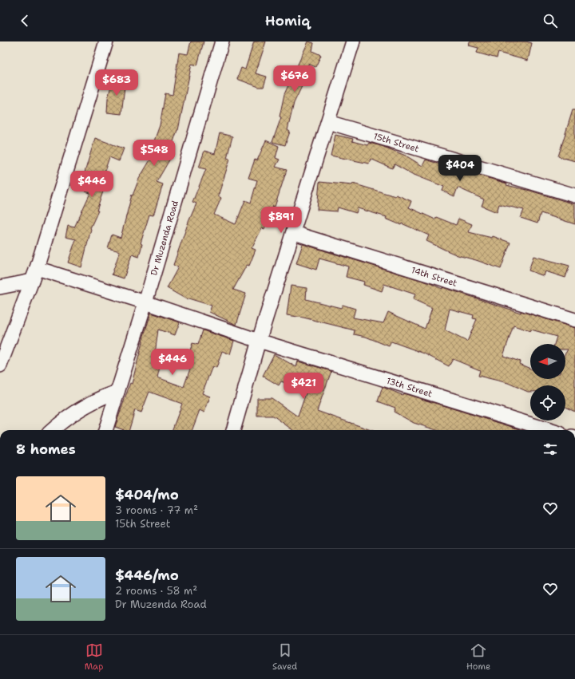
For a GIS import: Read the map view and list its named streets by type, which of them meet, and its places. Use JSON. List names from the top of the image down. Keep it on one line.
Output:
{"streets":{"street":["15th Street","Dr Muzenda Road","14th Street","13th Street"]},"crossings":[["Dr Muzenda Road","13th Street"]],"north":"left","page":{"header":"Homiq","price":["$676","$683","$548","$404","$446","$891","$446","$421"],"heading":"8 homes","list":[{"name":"$404/mo","note":"3 rooms · 77 m² · 15th Street"},{"name":"$446/mo","note":"2 rooms · 58 m² · Dr Muzenda Road"}],"tabs":["Map","Saved","Home"]}}
